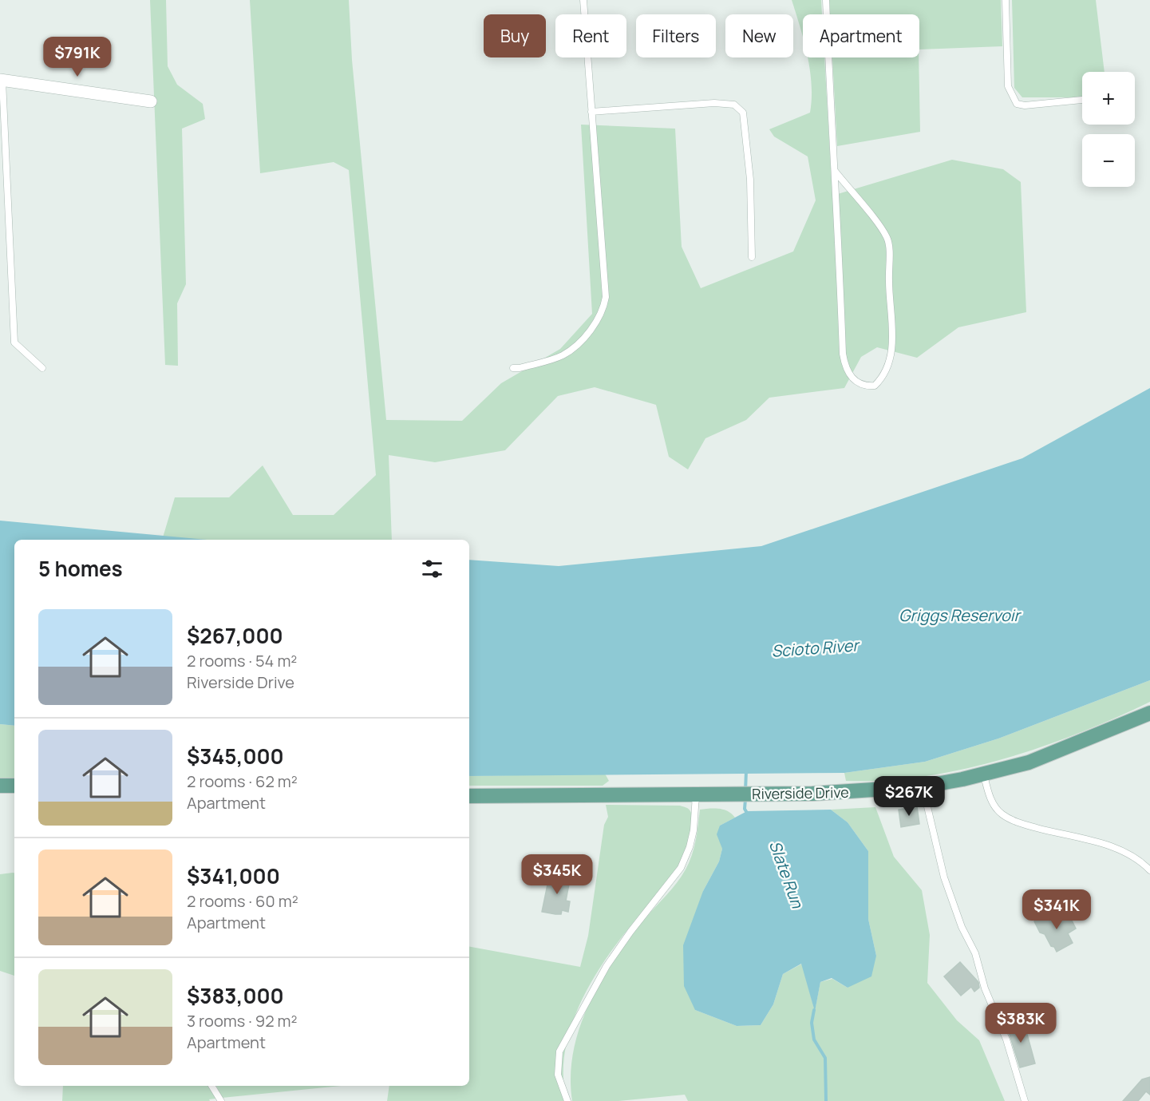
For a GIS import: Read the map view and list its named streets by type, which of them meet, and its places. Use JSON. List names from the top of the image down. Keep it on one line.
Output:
{"streets":{"main road":["Riverside Drive"]},"water":["Griggs Reservoir","Scioto River","Slate Run"],"page":{"chip":["Buy","Rent","Filters","New","Apartment"],"price":["$791K","$267K","$345K","$341K","$383K"],"map_buttons":["+","−"],"heading":"5 homes","list":[{"name":"$267,000","note":"2 rooms · 54 m² · Riverside Drive"},{"name":"$345,000","note":"2 rooms · 62 m² · Apartment"},{"name":"$341,000","note":"2 rooms · 60 m² · Apartment"},{"name":"$383,000","note":"3 rooms · 92 m² · Apartment"}]}}
